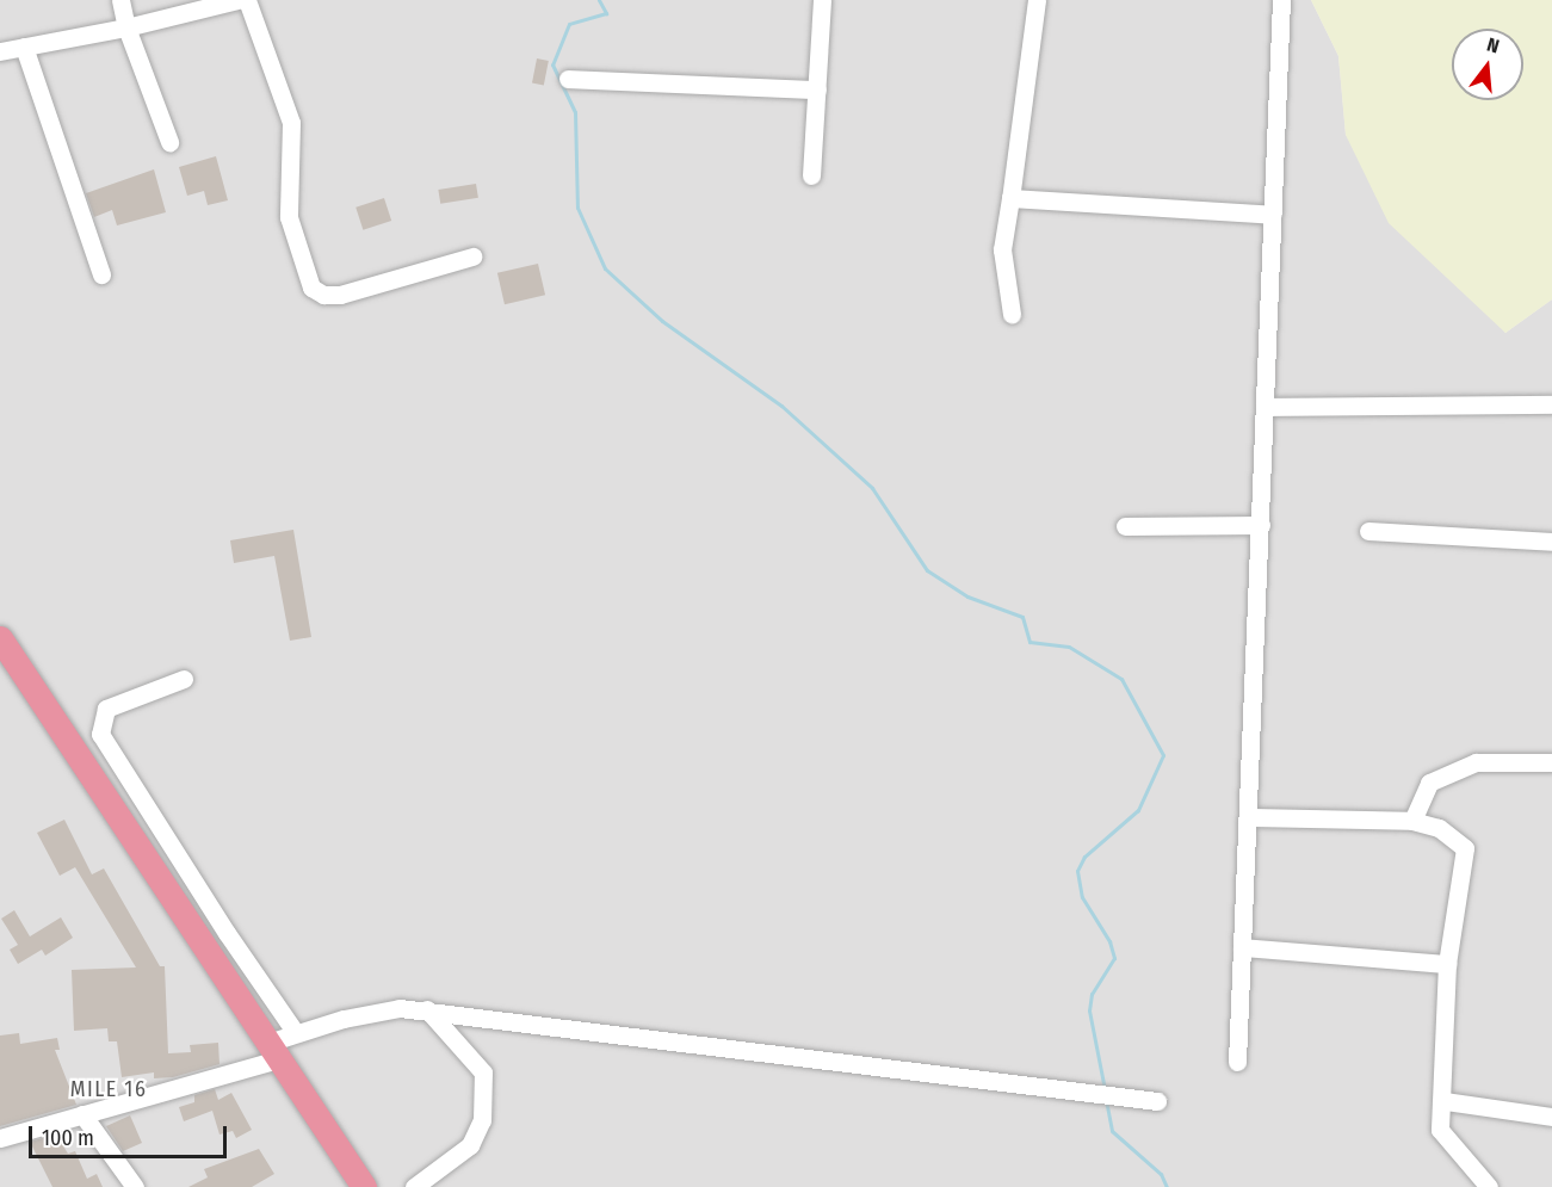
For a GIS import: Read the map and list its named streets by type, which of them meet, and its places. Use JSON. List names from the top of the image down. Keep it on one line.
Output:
{"districts":["MILE 16"],"scale_bar":"100 m","north":"top"}
